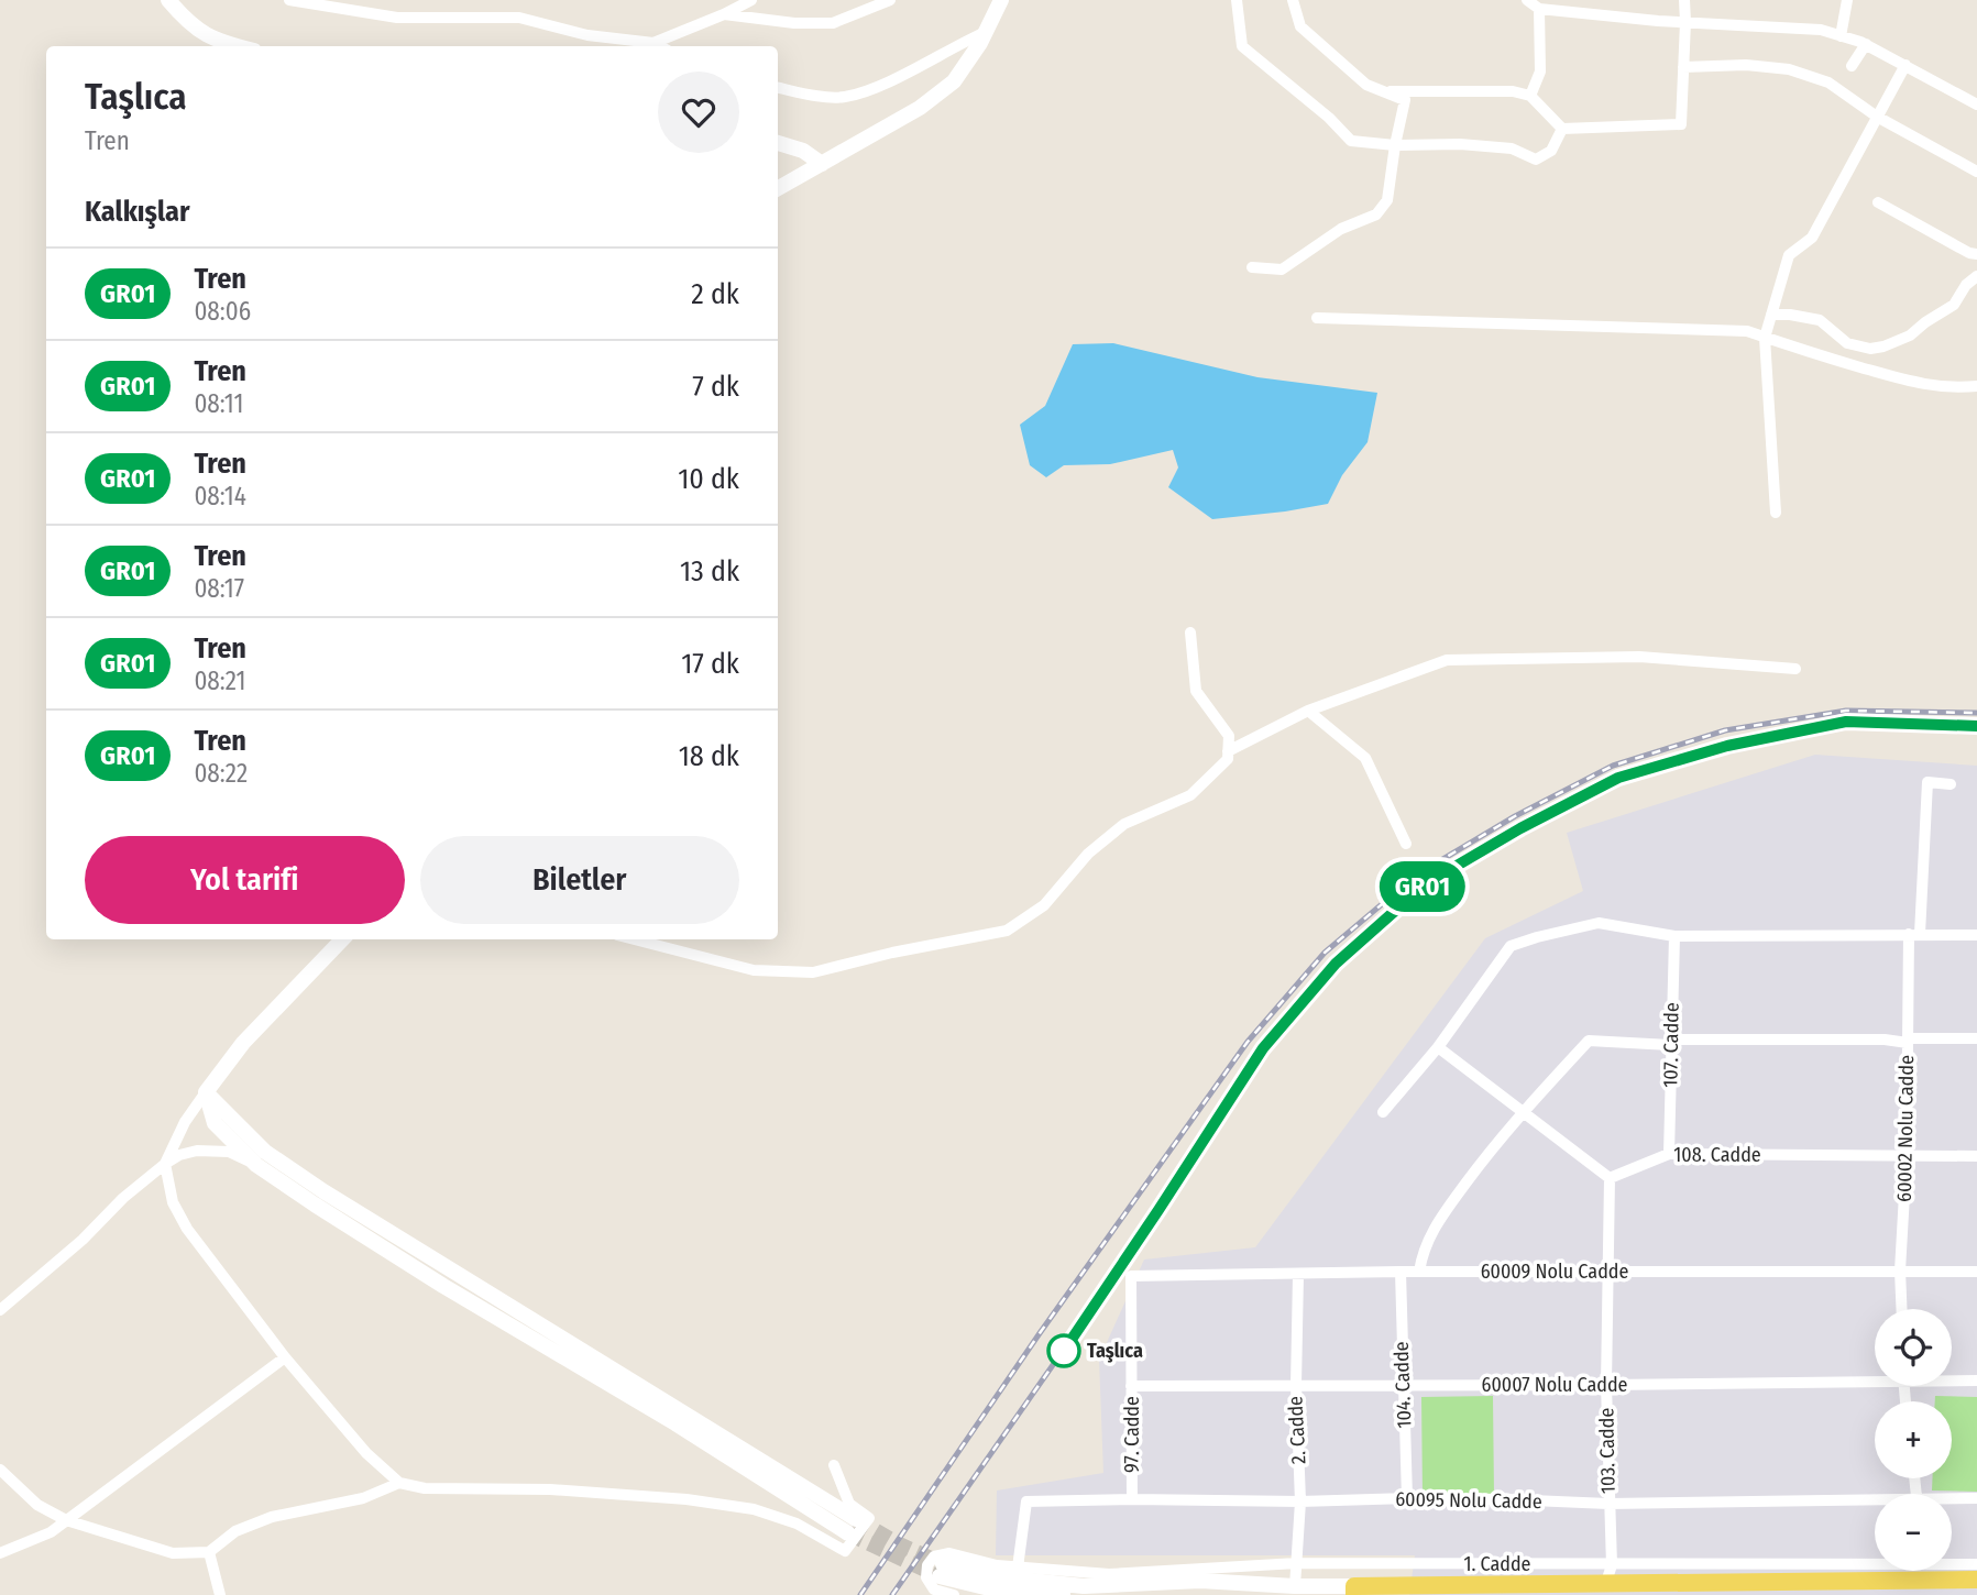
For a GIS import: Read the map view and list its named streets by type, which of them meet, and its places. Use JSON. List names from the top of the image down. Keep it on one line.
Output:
{"streets":{"street":["107. Cadde","60002 Nolu Cadde","108. Cadde","60009 Nolu Cadde","104. Cadde","60007 Nolu Cadde","2. Cadde","97. Cadde","103. Cadde","60095 Nolu Cadde","1. Cadde"]},"crossings":[["107. Cadde","108. Cadde"],["60002 Nolu Cadde","108. Cadde"],["60002 Nolu Cadde","60009 Nolu Cadde"],["108. Cadde","103. Cadde"],["60009 Nolu Cadde","104. Cadde"],["60009 Nolu Cadde","2. Cadde"],["60009 Nolu Cadde","97. Cadde"],["60009 Nolu Cadde","103. Cadde"],["104. Cadde","60007 Nolu Cadde"],["104. Cadde","60095 Nolu Cadde"],["60007 Nolu Cadde","2. Cadde"],["60007 Nolu Cadde","97. Cadde"],["60007 Nolu Cadde","103. Cadde"],["2. Cadde","60095 Nolu Cadde"],["2. Cadde","1. Cadde"],["97. Cadde","60095 Nolu Cadde"],["103. Cadde","60095 Nolu Cadde"],["103. Cadde","1. Cadde"],["60095 Nolu Cadde","1. Cadde"]],"places":["Taşlıca"],"page":{"on_map":"GR01","heading":[["Taşlıca","Tren"],"Kalkışlar"],"list":[{"mark":"GR01","name":"Tren","note":"08:06","value":"2 dk"},{"mark":"GR01","name":"Tren","note":"08:11","value":"7 dk"},{"mark":"GR01","name":"Tren","note":"08:14","value":"10 dk"},{"mark":"GR01","name":"Tren","note":"08:17","value":"13 dk"},{"mark":"GR01","name":"Tren","note":"08:21","value":"17 dk"},{"mark":"GR01","name":"Tren","note":"08:22","value":"18 dk"}],"buttons":["Yol tarifi","Biletler"],"map_buttons":["+","−"]}}
